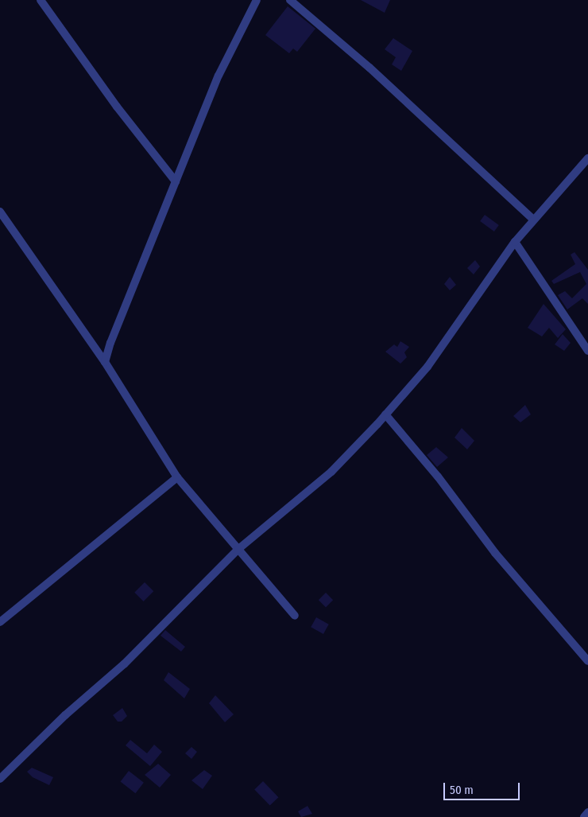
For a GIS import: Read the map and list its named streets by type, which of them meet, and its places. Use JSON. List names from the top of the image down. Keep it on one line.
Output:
{"scale_bar":"50 m"}
